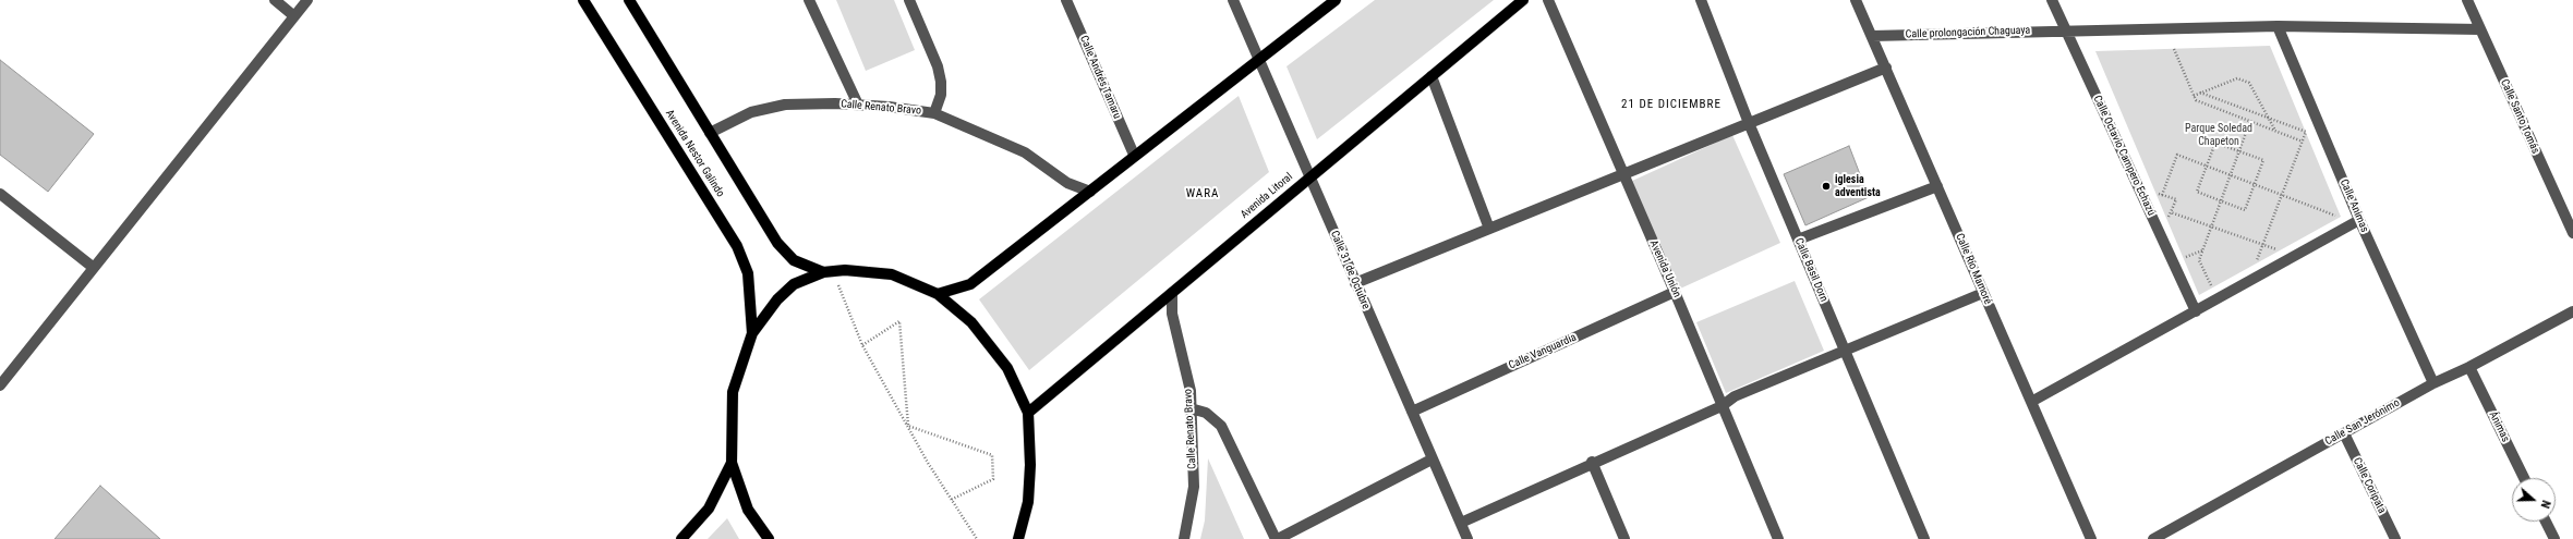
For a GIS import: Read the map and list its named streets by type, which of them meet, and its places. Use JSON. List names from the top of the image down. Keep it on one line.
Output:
{"streets":{"main road":["Avenida Nestor Galindo","Avenida Litoral"],"street":["Calle prolongación Chaguaya","Calle Andrés Tamaru","Calle Renato Bravo","Calle Santo Tomás","Calle Octavio Campero Echazú","Calle Animas","Avenida Unión","Calle Río Mamoré","Calle 31 de Octubre","Calle Basil Dorn","Calle Vanguardia","Calle San Jerónimo","Ánimas","Calle Coripata"]},"crossings":[["Calle prolongación Chaguaya","Calle Santo Tomás"],["Calle prolongación Chaguaya","Calle Octavio Campero Echazú"],["Calle prolongación Chaguaya","Calle Animas"],["Calle prolongación Chaguaya","Calle Río Mamoré"],["Calle Renato Bravo","Avenida Litoral"],["Avenida Litoral","Calle 31 de Octubre"],["Calle Animas","Calle San Jerónimo"],["Avenida Unión","Calle Vanguardia"],["Calle 31 de Octubre","Calle Vanguardia"],["Calle San Jerónimo","Ánimas"],["Calle San Jerónimo","Calle Coripata"]],"districts":["21 DE DICIEMBRE","WARA"],"parks":["Parque Soledad Chapeton"],"places":["iglesia adventista"],"north":"right"}
